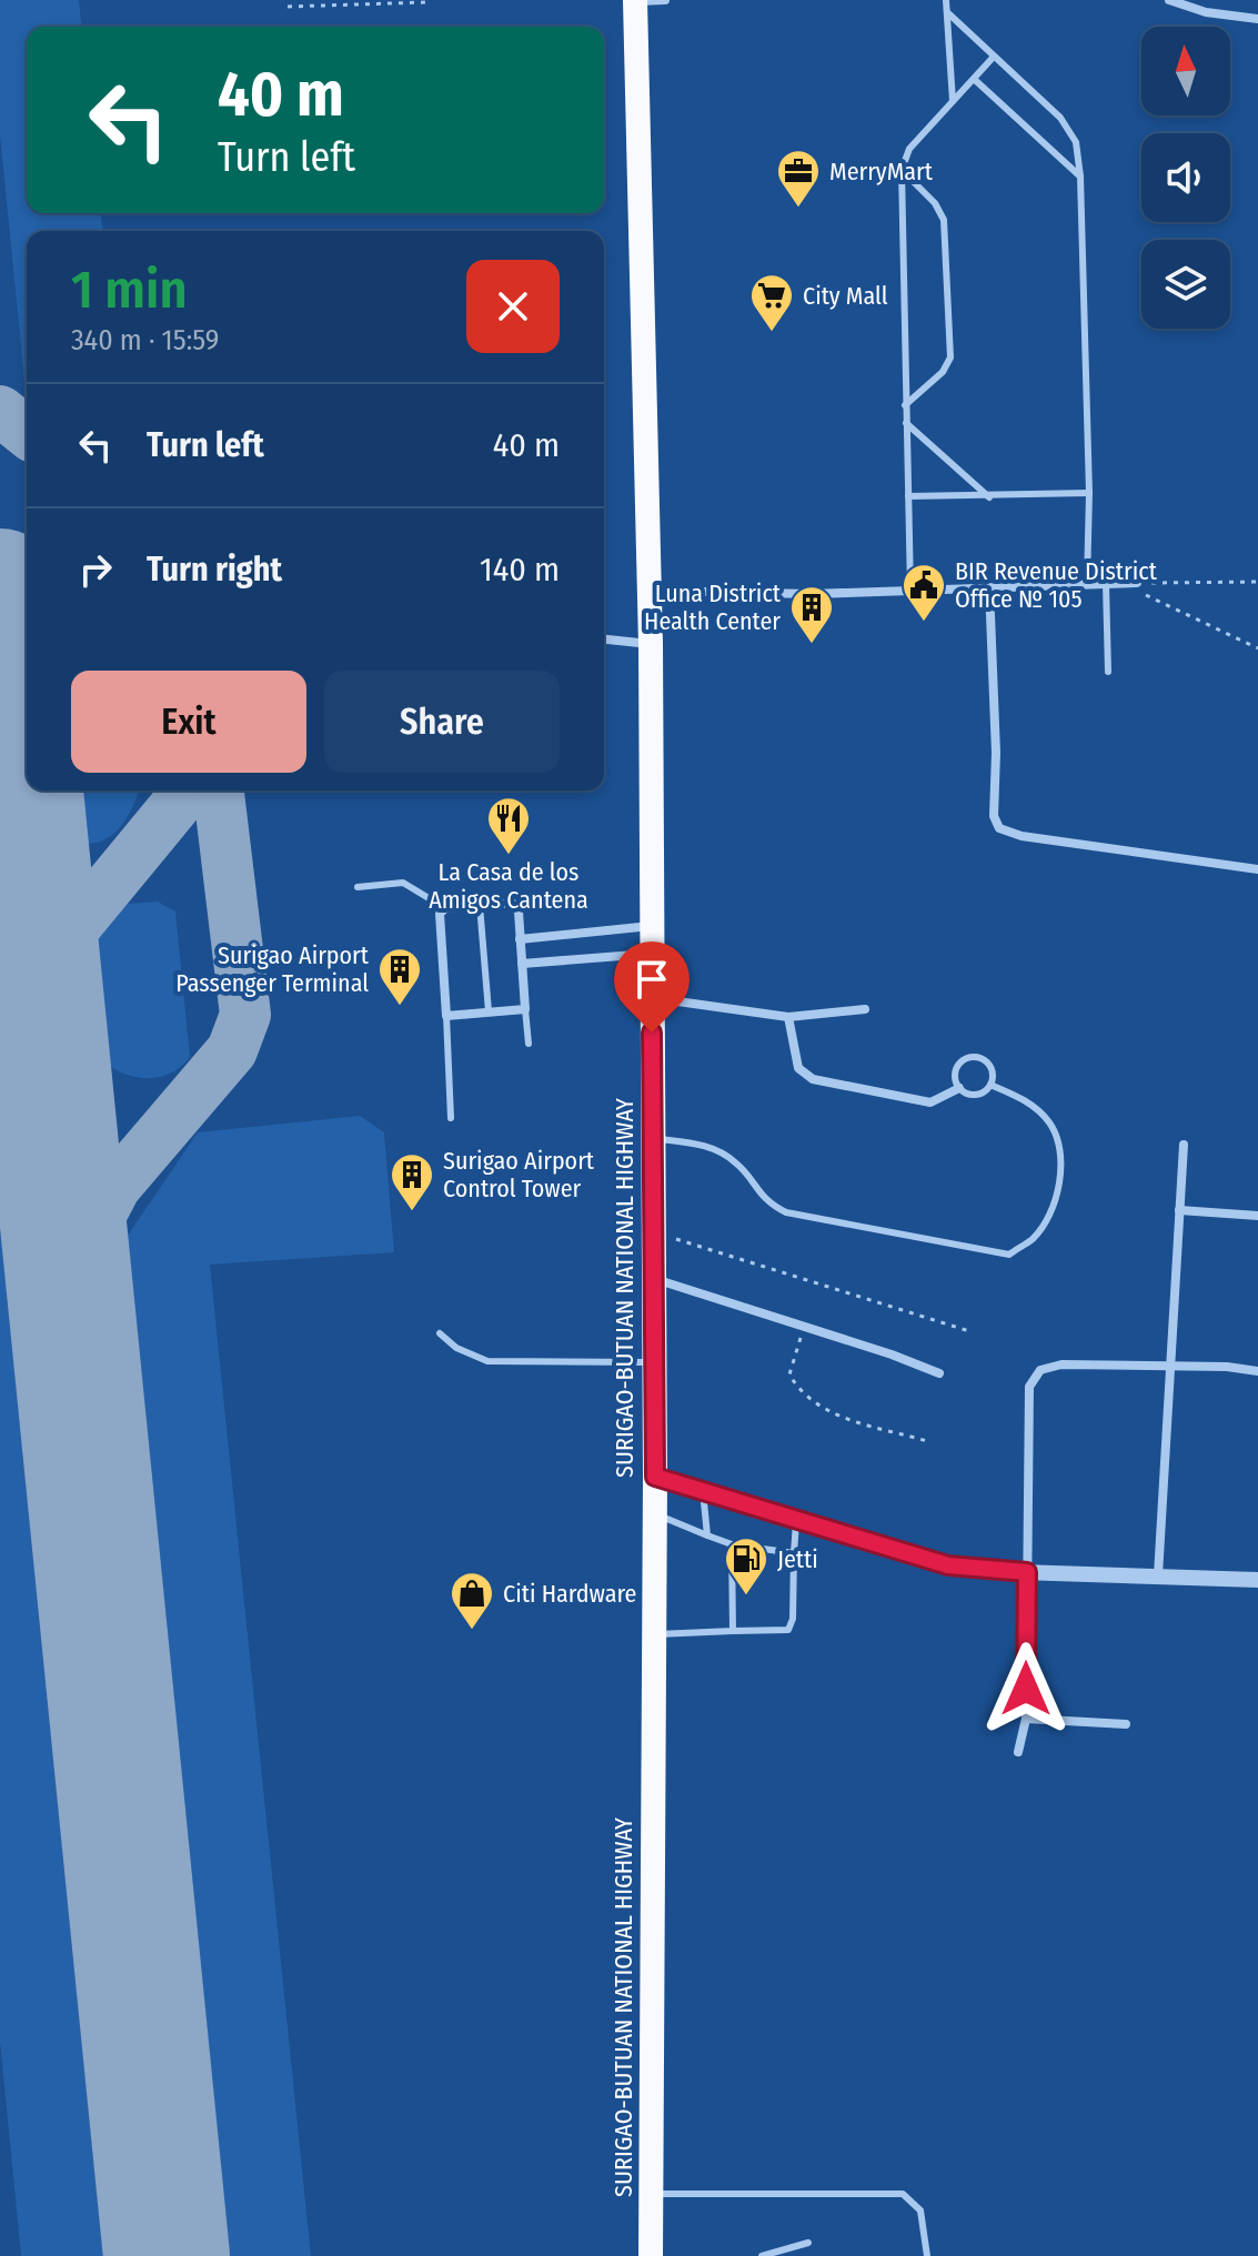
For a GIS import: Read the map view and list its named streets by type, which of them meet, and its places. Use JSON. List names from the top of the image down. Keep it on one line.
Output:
{"streets":{"highway":["SURIGAO-BUTUAN NATIONAL HIGHWAY"]},"places":{"office":["MerryMart"],"supermarket":["City Mall"],"public building":["BIR Revenue District Office № 105"],"building":["Luna District Health Center","Surigao Airport Passenger Terminal","Surigao Airport Control Tower"],"restaurant":["La Casa de los Amigos Cantena"],"fuel station":["Jetti"],"shop":["Citi Hardware"]},"north":"top","page":{"turn":["40 m","Turn left"],"heading":["1 min","340 m · 15:59"],"list":[{"name":"Turn left","value":"40 m"},{"name":"Turn right","value":"140 m"}],"buttons":["Exit","Share"]}}
